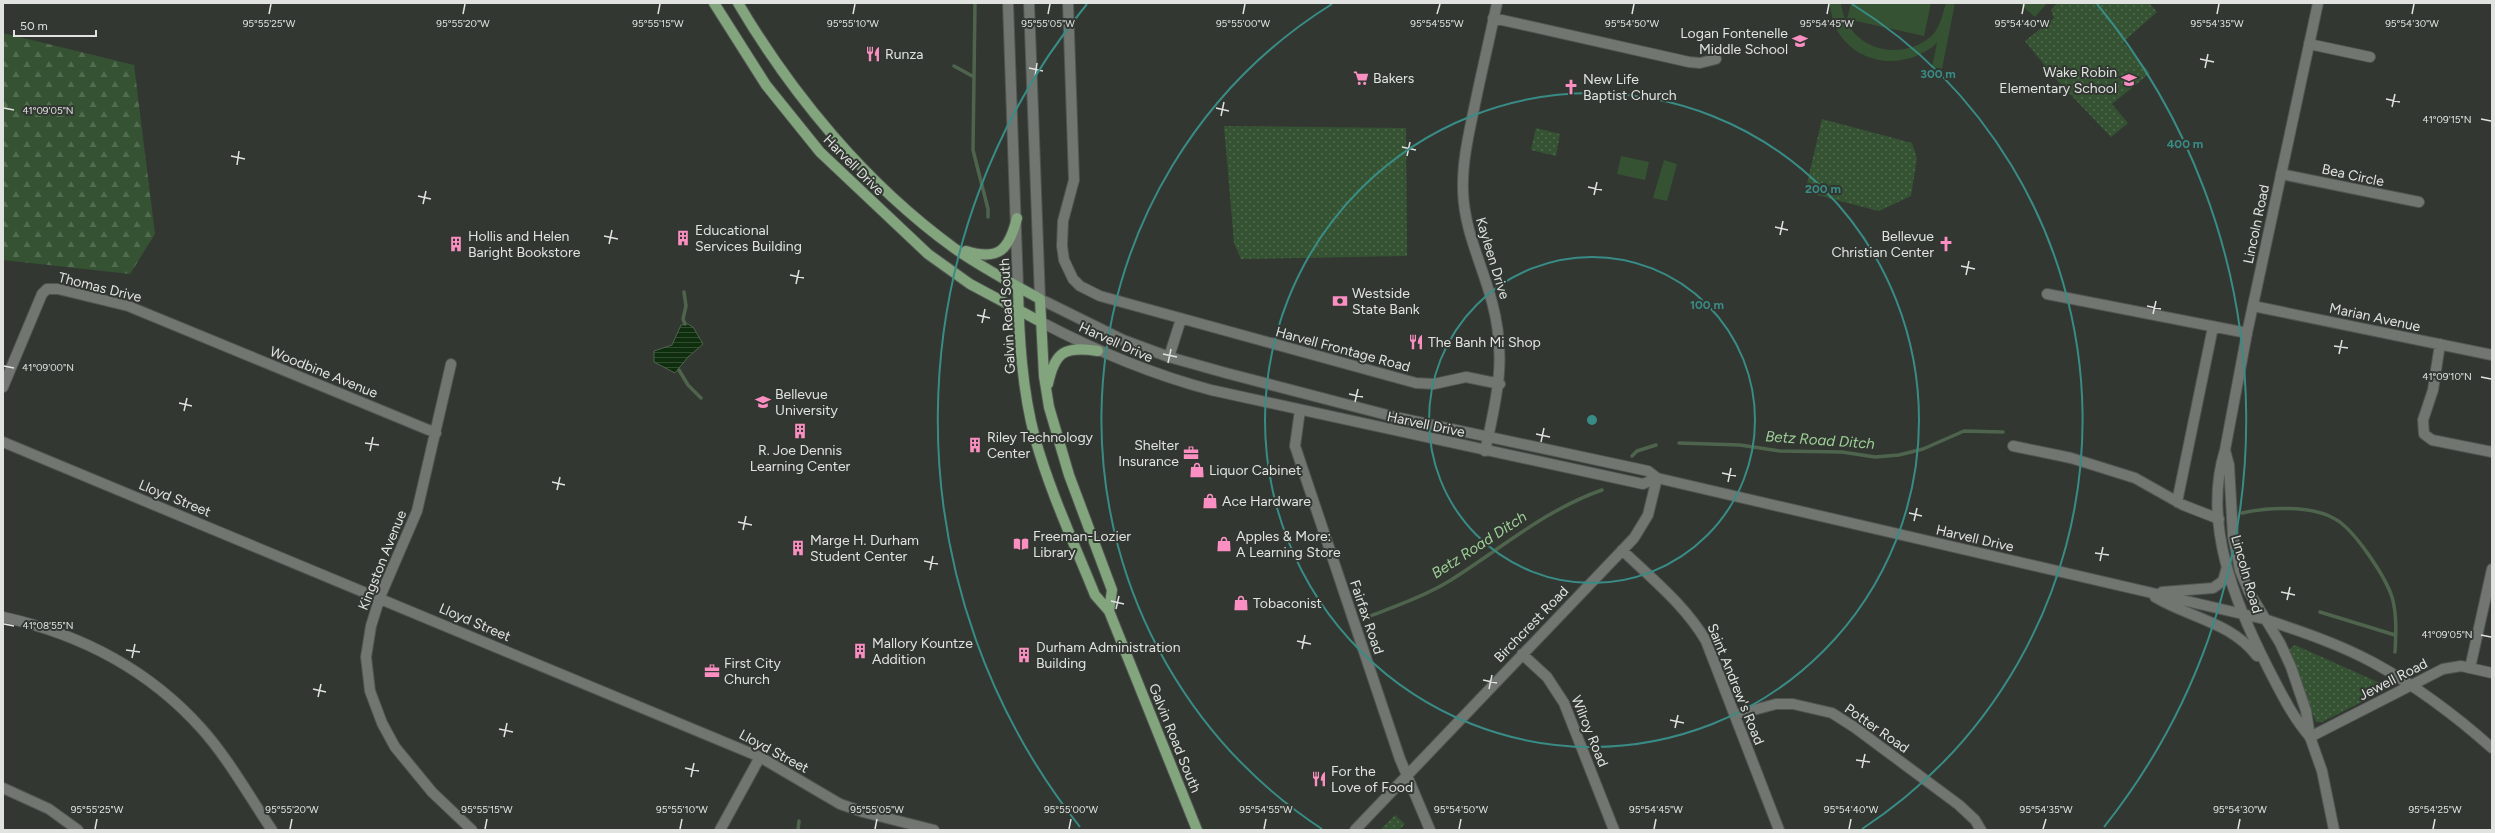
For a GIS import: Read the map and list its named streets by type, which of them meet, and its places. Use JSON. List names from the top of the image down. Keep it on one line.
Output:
{"streets":{"main road":["Harvell Drive","Galvin Road South"],"street":["Bea Circle","Lincoln Road","Kayleen Drive","Thomas Drive","Marian Avenue","Harvell Frontage Road","Woodbine Avenue","Lloyd Street","Kingston Avenue","Fairfax Road","Birchcrest Road","Jewell Road","Saint Andrew's Road","Potter Road","Wilroy Road"]},"crossings":[["Harvell Drive","Lincoln Road"],["Harvell Drive","Kayleen Drive"],["Harvell Drive","Galvin Road South"],["Harvell Drive","Fairfax Road"],["Harvell Drive","Birchcrest Road"],["Harvell Drive","Jewell Road"],["Bea Circle","Lincoln Road"],["Lincoln Road","Marian Avenue"],["Lincoln Road","Jewell Road"],["Kayleen Drive","Harvell Frontage Road"],["Thomas Drive","Woodbine Avenue"],["Woodbine Avenue","Kingston Avenue"],["Lloyd Street","Kingston Avenue"],["Fairfax Road","Birchcrest Road"],["Birchcrest Road","Saint Andrew's Road"],["Birchcrest Road","Wilroy Road"],["Saint Andrew's Road","Potter Road"]],"water":["Betz Road Ditch"],"places":{"school or university":["Logan Fontenelle Middle School","Wake Robin Elementary School","Bellevue University"],"restaurant":["Runza","The Banh Mi Shop","For the Love of Food"],"supermarket":["Bakers"],"church":["New Life Baptist Church","Bellevue Christian Center"],"building":["Educational Services Building","Hollis and Helen Baright Bookstore","R. Joe Dennis Learning Center","Riley Technology Center","Marge H. Durham Student Center","Mallory Kountze Addition","Durham Administration Building"],"bank":["Westside State Bank"],"office":["Shelter Insurance","First City Church"],"shop":["Liquor Cabinet","Ace Hardware","Apples & More: A Learning Store","Tobaconist"],"library":["Freeman-Lozier Library"]},"scale_bar":"50 m","coordinates":["95°55'25\"W","95°55'20\"W","95°55'15\"W","95°55'10\"W","95°55'05\"W","95°55'00\"W","95°54'55\"W","95°54'50\"W","95°54'45\"W","95°54'40\"W","95°54'35\"W","95°54'30\"W","41°09'05\"N","41°09'15\"N","41°09'00\"N","41°09'10\"N","41°08'55\"N","95°54'25\"W"],"rings":["300 m","400 m","200 m","100 m"]}
